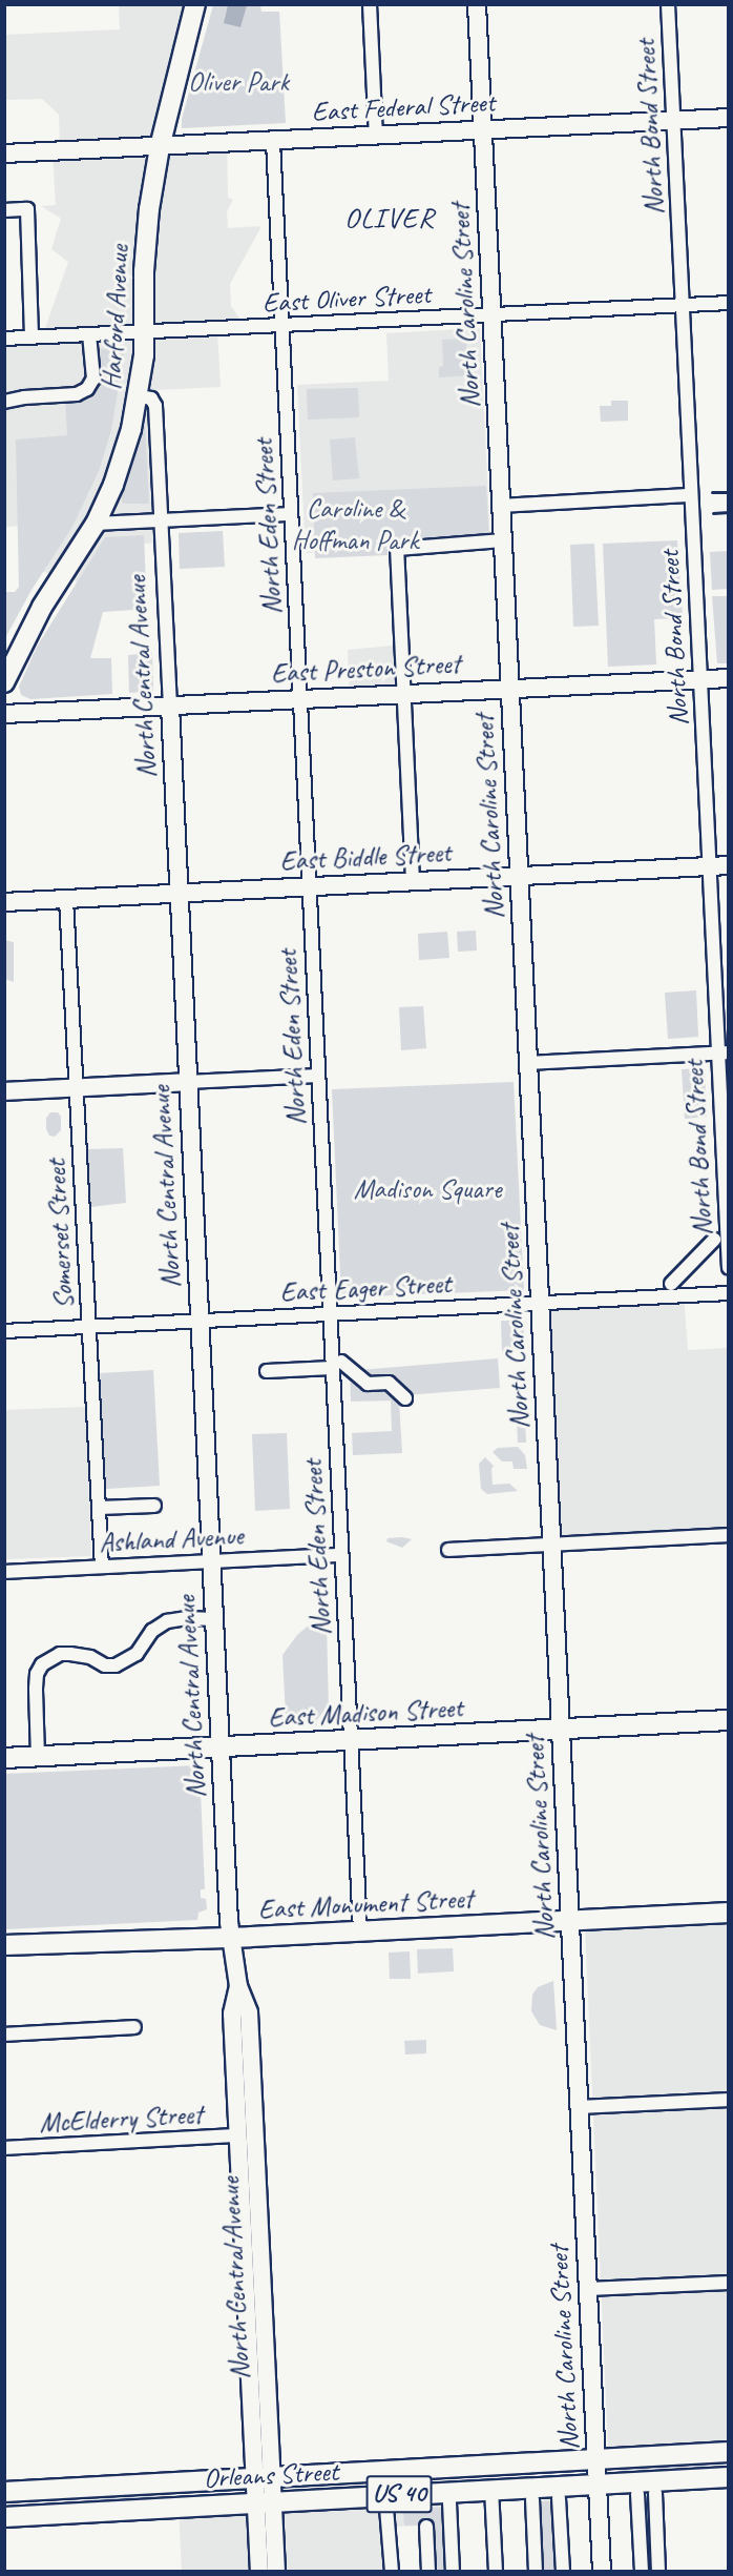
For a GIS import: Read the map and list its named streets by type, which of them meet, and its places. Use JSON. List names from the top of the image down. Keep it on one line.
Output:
{"streets":{"main road":["Harford Avenue","East Madison Street","East Monument Street","Orleans Street","US 40"],"street":["East Federal Street","North Bond Street","East Oliver Street","North Caroline Street","North Eden Street","East Preston Street","North Central Avenue","East Biddle Street","Somerset Street","East Eager Street","Ashland Avenue","McElderry Street"]},"crossings":[["East Federal Street","North Bond Street"],["East Federal Street","North Caroline Street"],["East Federal Street","Harford Avenue"],["East Federal Street","North Eden Street"],["North Bond Street","East Oliver Street"],["North Bond Street","East Preston Street"],["North Bond Street","East Biddle Street"],["East Oliver Street","North Caroline Street"],["East Oliver Street","Harford Avenue"],["East Oliver Street","North Eden Street"],["North Caroline Street","East Preston Street"],["North Caroline Street","East Biddle Street"],["North Caroline Street","East Eager Street"],["North Caroline Street","East Madison Street"],["North Caroline Street","East Monument Street"],["North Caroline Street","Orleans Street"],["Harford Avenue","North Central Avenue"],["North Eden Street","East Preston Street"],["North Eden Street","East Biddle Street"],["North Eden Street","East Eager Street"],["North Eden Street","Ashland Avenue"],["North Eden Street","East Madison Street"],["North Eden Street","East Monument Street"],["East Preston Street","North Central Avenue"],["North Central Avenue","East Biddle Street"],["North Central Avenue","East Eager Street"],["North Central Avenue","Ashland Avenue"],["North Central Avenue","East Madison Street"],["North Central Avenue","East Monument Street"],["North Central Avenue","McElderry Street"],["North Central Avenue","Orleans Street"],["East Biddle Street","Somerset Street"],["Somerset Street","East Eager Street"],["Somerset Street","Ashland Avenue"]],"districts":["OLIVER"],"parks":["Oliver Park","Caroline & Hoffman Park","Madison Square"]}
